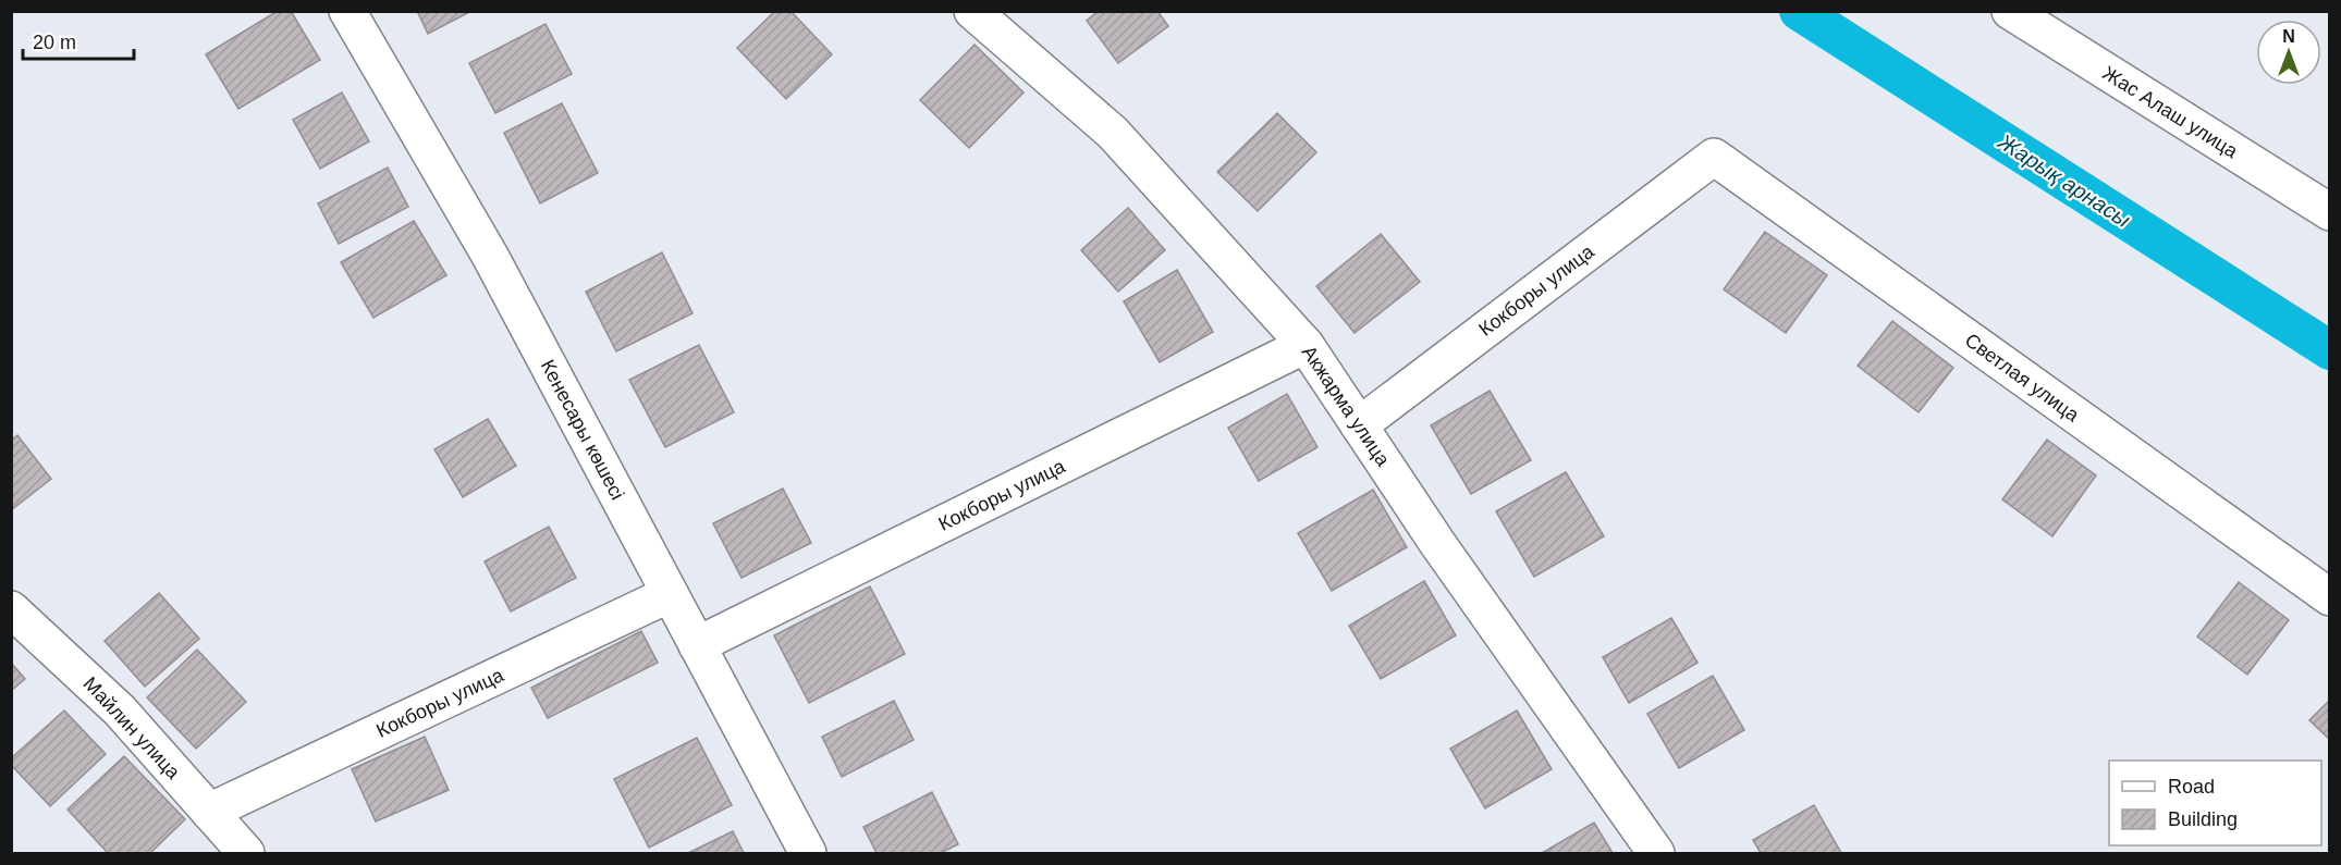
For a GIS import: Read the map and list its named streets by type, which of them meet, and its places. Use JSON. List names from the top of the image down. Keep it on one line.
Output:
{"streets":{"street":["Жас Алаш улица","Кокборы улица","Светлая улица","Акжарма улица","Кенесары көшесі","Майлин улица"]},"crossings":[["Кокборы улица","Светлая улица"],["Кокборы улица","Акжарма улица"],["Кокборы улица","Кенесары көшесі"],["Кокборы улица","Майлин улица"]],"water":["Жарық арнасы"],"legend":["Road","Building"],"scale_bar":"20 m","north":"top"}
